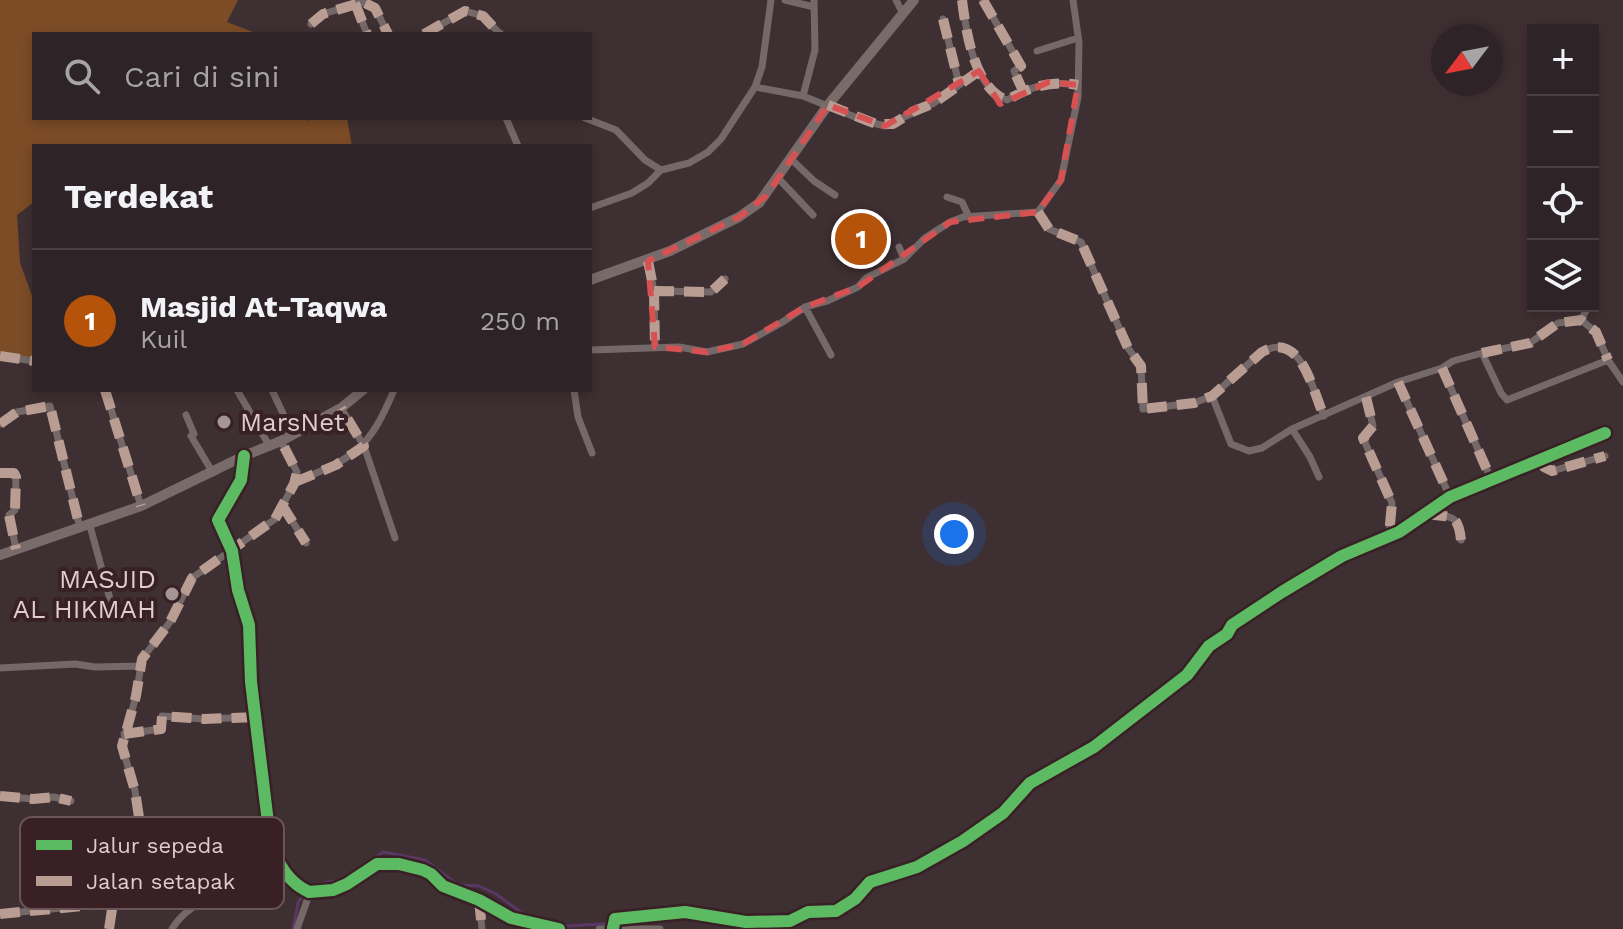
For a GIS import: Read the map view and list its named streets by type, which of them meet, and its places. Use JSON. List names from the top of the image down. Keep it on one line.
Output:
{"places":["MarsNet","MASJID AL HIKMAH"],"legend":["Jalur sepeda","Jalan setapak"],"north":"bottom left","page":{"map_buttons":["+","−"],"search":"Cari di sini","heading":"Terdekat","pins":"1","list":[{"mark":"1","name":"Masjid At-Taqwa","note":"Kuil","value":"250 m"}]}}
